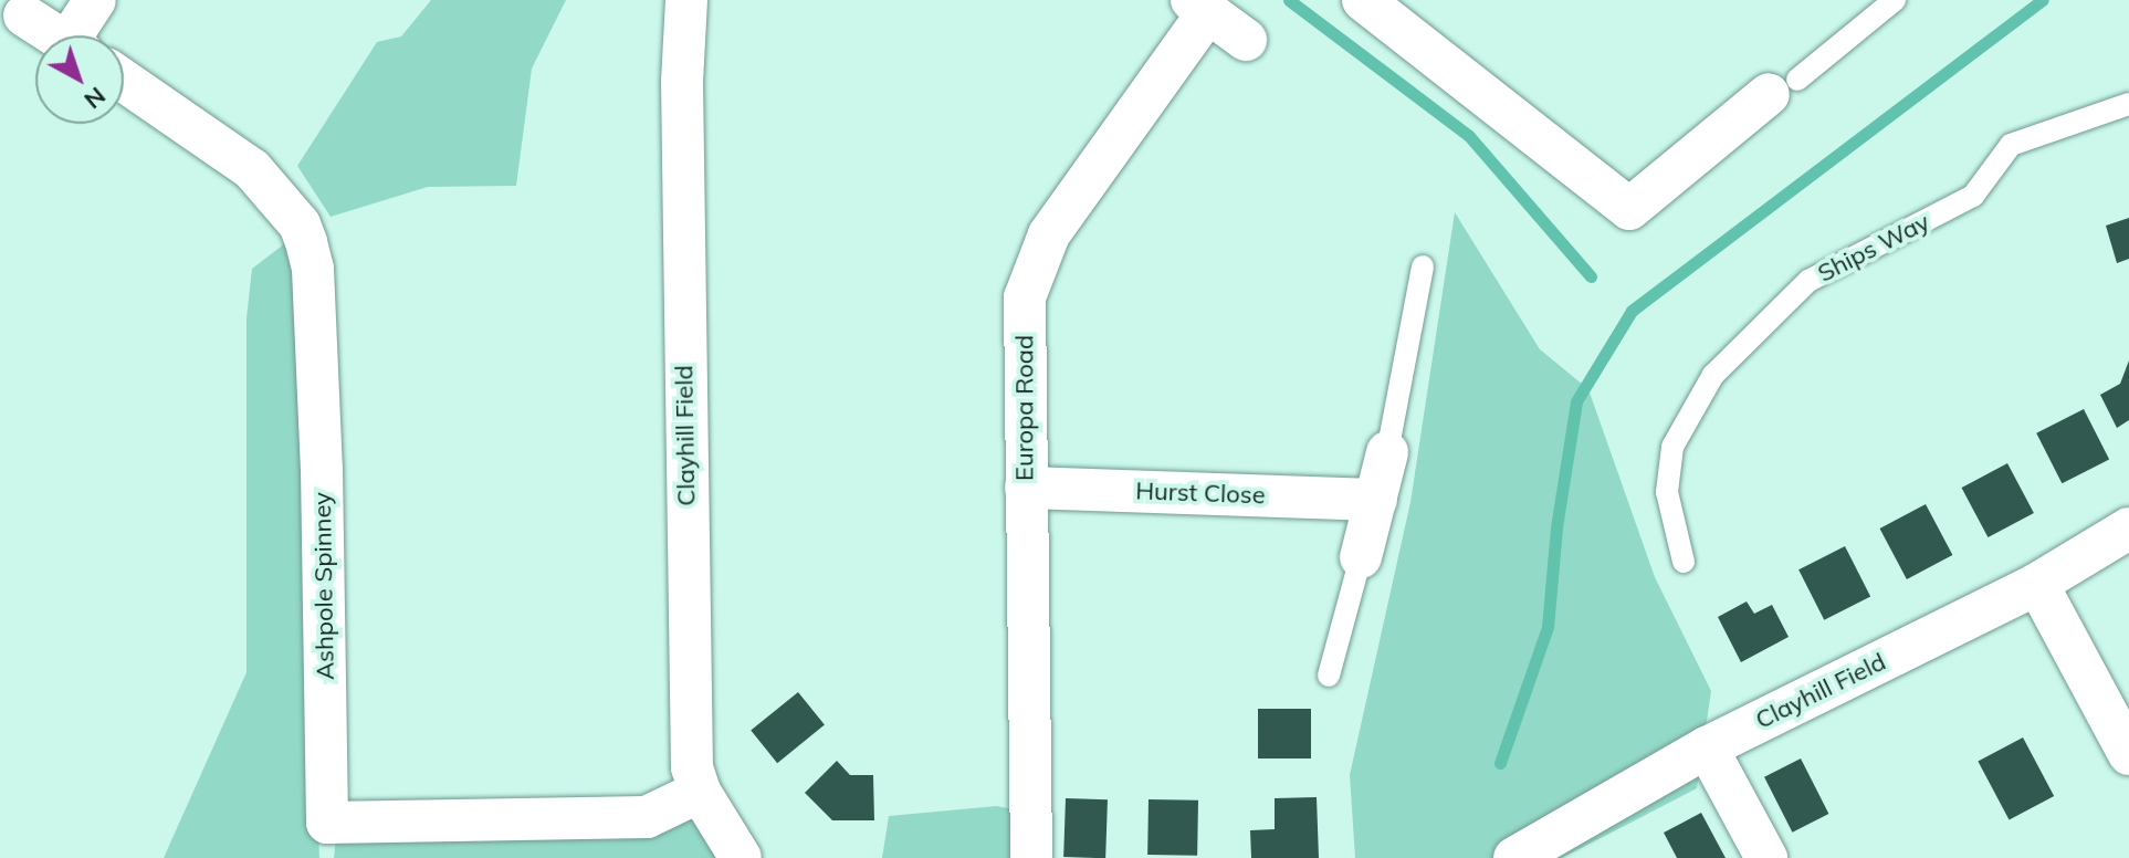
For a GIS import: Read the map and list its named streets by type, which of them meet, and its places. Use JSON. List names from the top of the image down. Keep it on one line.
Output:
{"streets":{"street":["Europa Road","Clayhill Field","Hurst Close","Ashpole Spinney"],"lane":["Ships Way"]},"crossings":[["Europa Road","Hurst Close"],["Clayhill Field","Ashpole Spinney"]],"north":"bottom right"}
